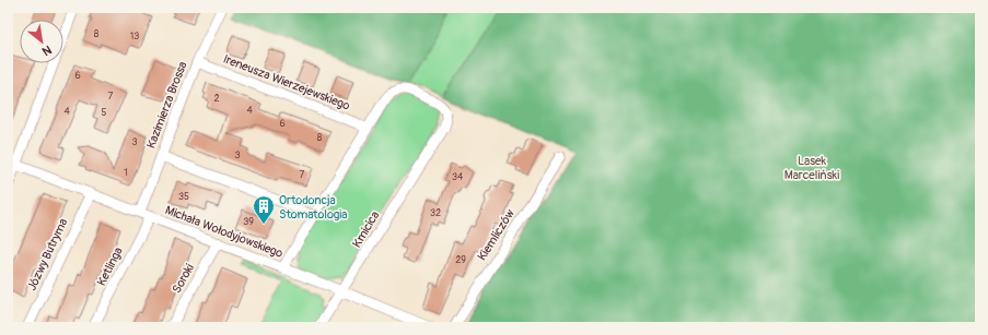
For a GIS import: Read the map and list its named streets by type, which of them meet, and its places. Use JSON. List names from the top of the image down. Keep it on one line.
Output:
{"streets":{"street":["Ireneusza Wierzejewskiego","Kazimierza Brossa","Kmicica","Michała Wołodyjowskiego","Kiemliczów","Józwy Butryma","Ketlinga","Soroki"]},"crossings":[["Ireneusza Wierzejewskiego","Kazimierza Brossa"],["Ireneusza Wierzejewskiego","Kmicica"],["Kazimierza Brossa","Michała Wołodyjowskiego"],["Kmicica","Michała Wołodyjowskiego"],["Michała Wołodyjowskiego","Józwy Butryma"],["Michała Wołodyjowskiego","Ketlinga"],["Michała Wołodyjowskiego","Soroki"]],"parks":["Lasek Marceliński"],"places":{"building":["Ortodoncja Stomatologia"]},"house_numbers":["8","13","6","7","2","4","4","5","6","8","3","3","1","7","34","35","32","39","29"],"north":"bottom right"}
